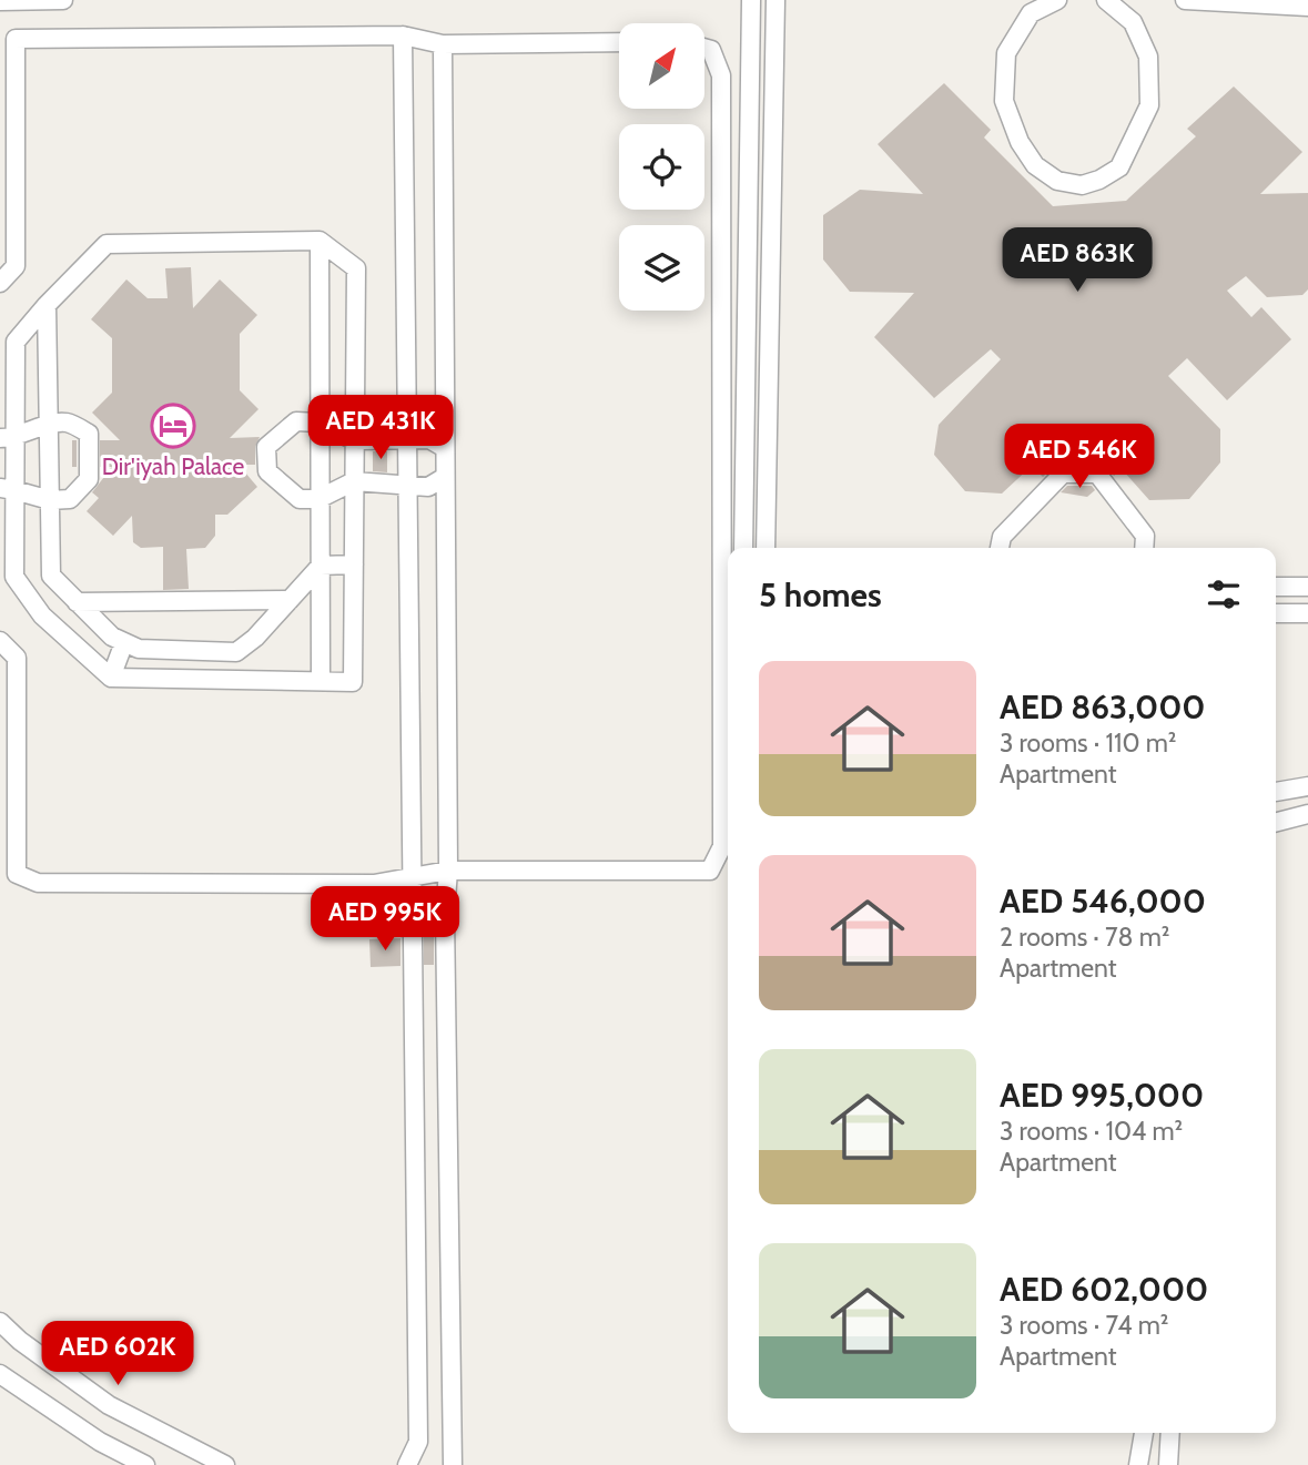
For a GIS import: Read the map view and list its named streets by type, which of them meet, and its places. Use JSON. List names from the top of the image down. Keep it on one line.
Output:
{"places":{"hotel":["Dir'iyah Palace"]},"north":"top right","page":{"price":["AED 863K","AED 431K","AED 546K","AED 995K","AED 602K"],"heading":"5 homes","list":[{"name":"AED 863,000","note":"3 rooms · 110 m² · Apartment"},{"name":"AED 546,000","note":"2 rooms · 78 m² · Apartment"},{"name":"AED 995,000","note":"3 rooms · 104 m² · Apartment"},{"name":"AED 602,000","note":"3 rooms · 74 m² · Apartment"}]}}
